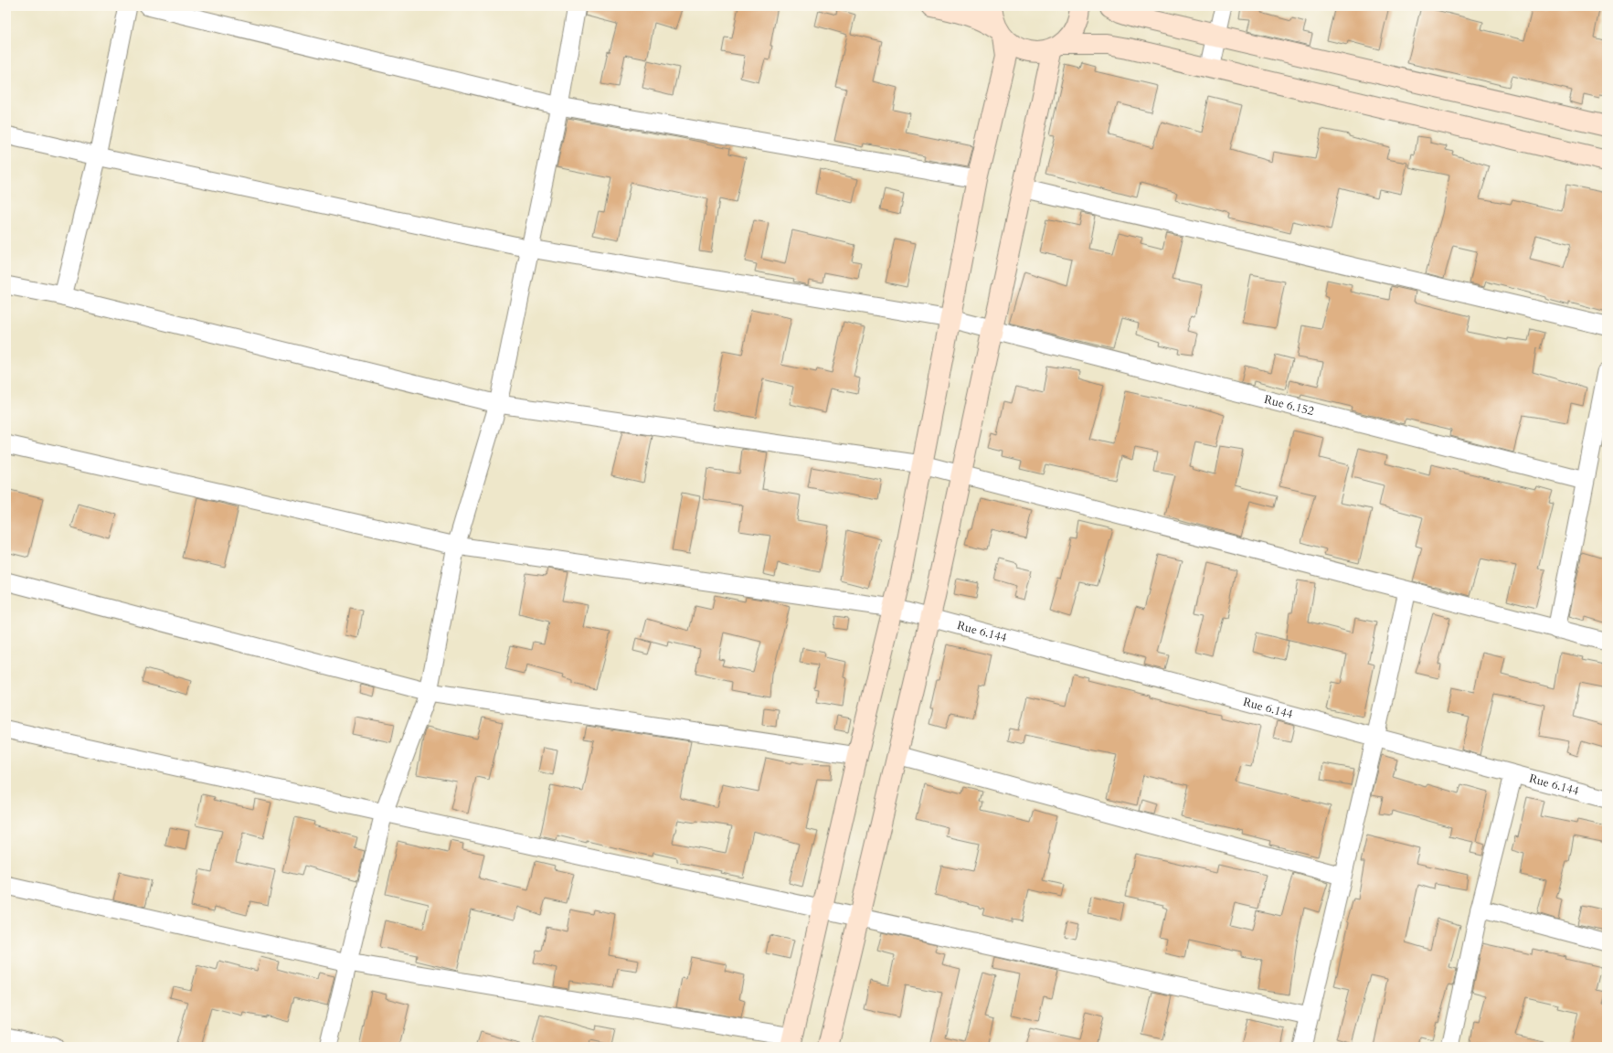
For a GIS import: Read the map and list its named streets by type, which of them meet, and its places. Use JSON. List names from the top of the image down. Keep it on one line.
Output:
{"streets":{"street":["Rue 6.152","Rue 6.144"]}}
